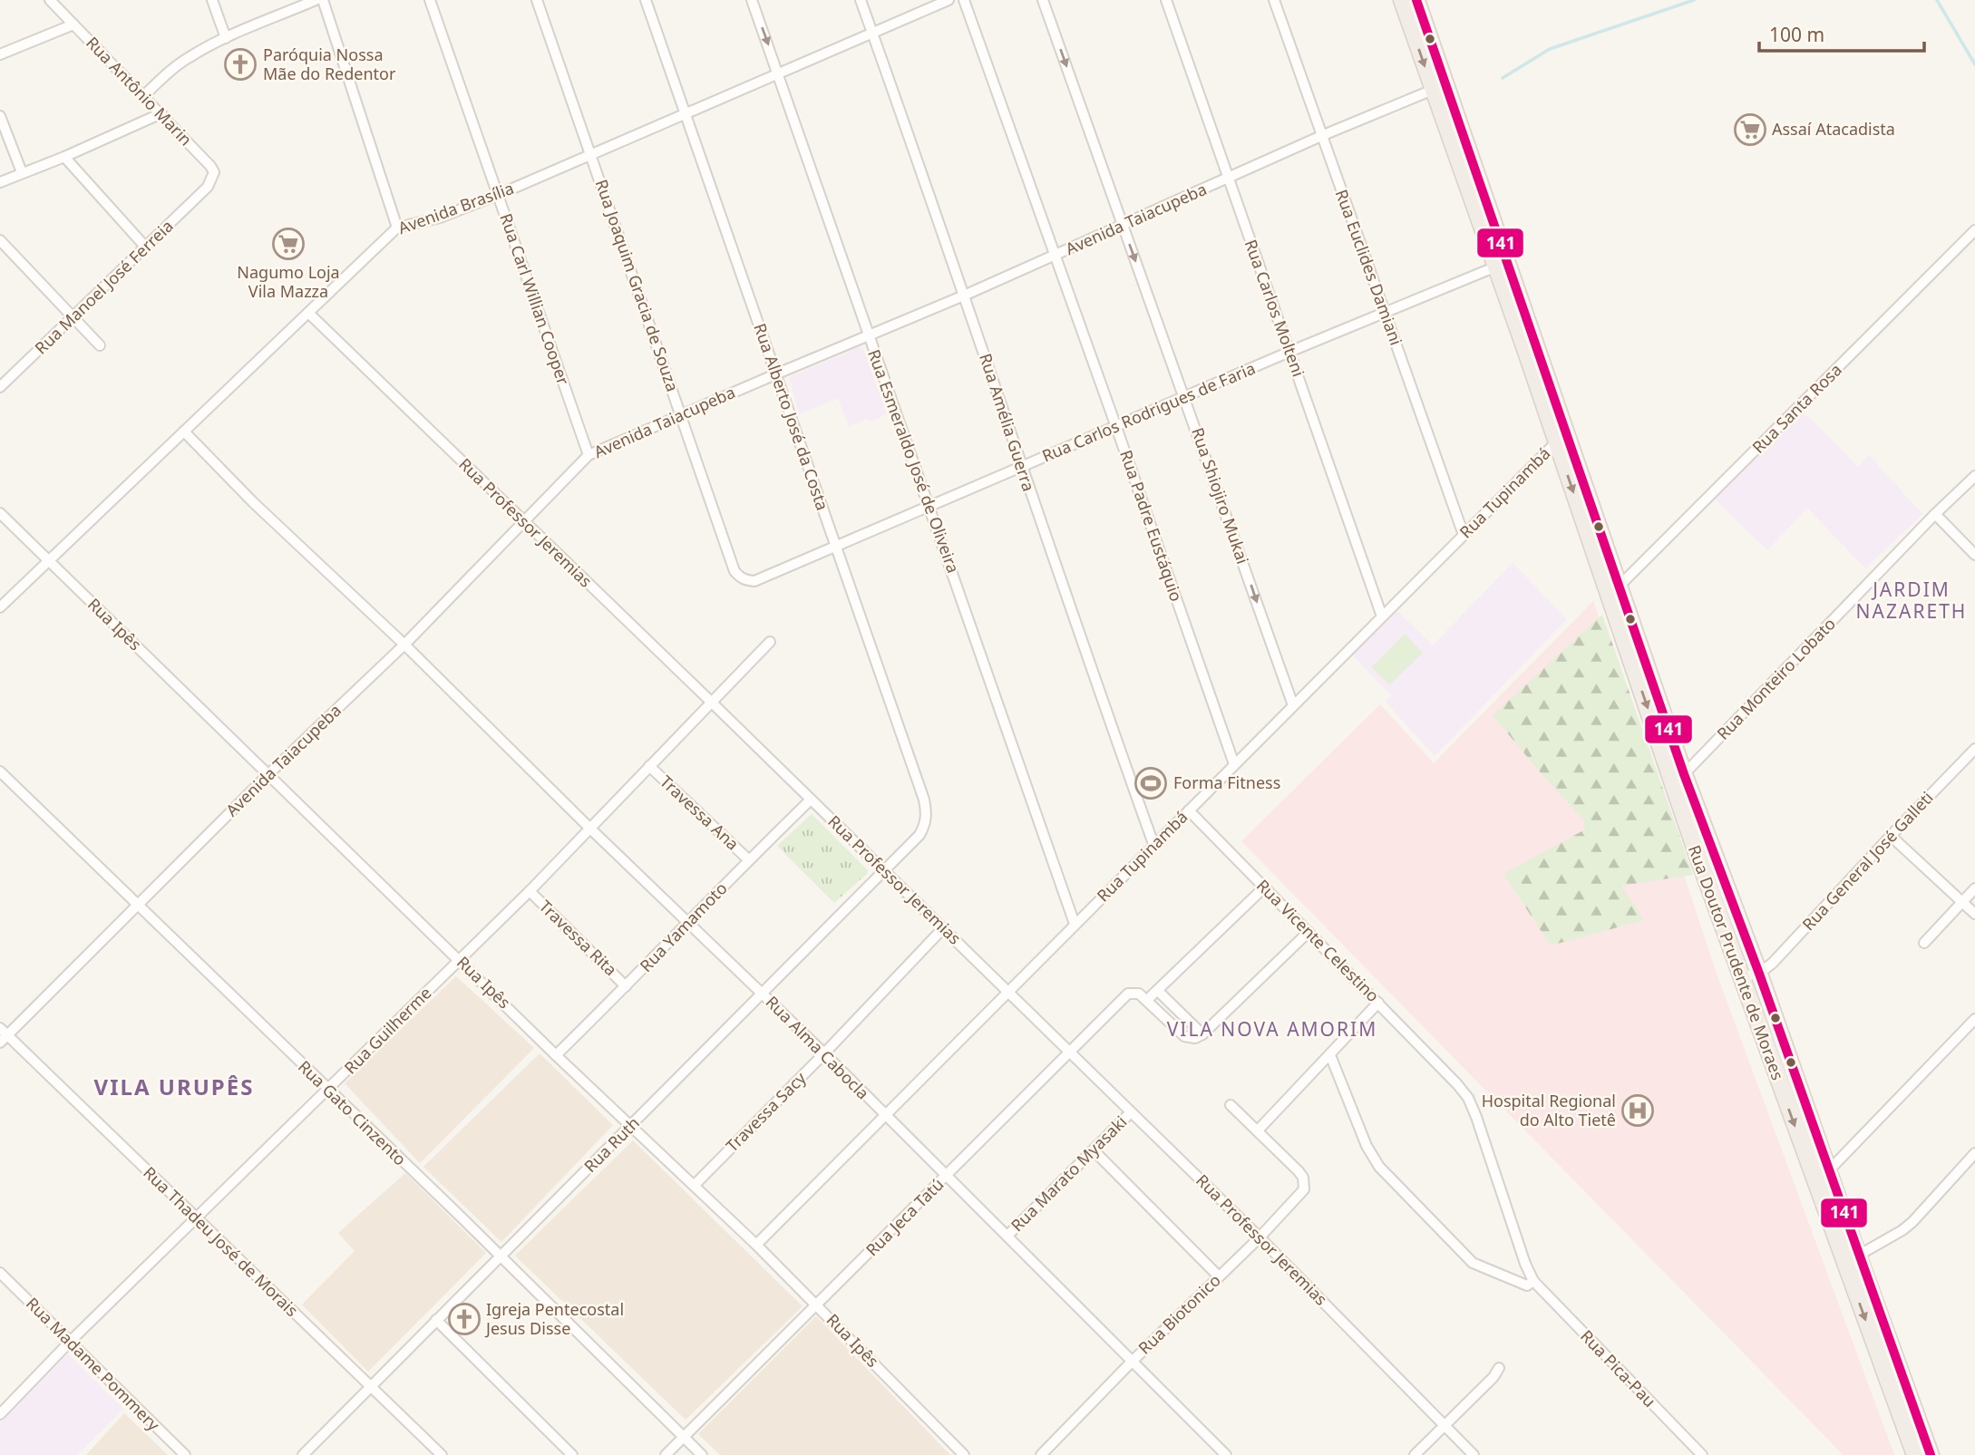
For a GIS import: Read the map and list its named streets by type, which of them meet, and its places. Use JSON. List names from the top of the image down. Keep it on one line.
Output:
{"streets":{"highway":["Rua Doutor Prudente de Moraes"],"street":["Rua Antônio Marin","Avenida Brasília","Avenida Taiacupeba","Rua Euclides Damiani","Rua Joaquim Gracia de Souza","Rua Manoel José Ferreia","Rua Carl Willian Cooper","Rua Carlos Molteni","Rua Santa Rosa","Rua Carlos Rodrigues de Faria","Rua Alberto José da Costa","Rua Amélia Guerra","Rua Esmeraldo José de Oliveira","Rua Tupinambá","Rua Shiojiro Mukai","Rua Professor Jeremias","Rua Padre Eustáquio","Rua Ipês","Rua Monteiro Lobato","Travessa Ana","Rua General José Galleti","Rua Yamamoto","Travessa Rita","Rua Vicente Celestino","Rua Guilherme","Rua Alma Cabocla","Travessa Sacy","Rua Gato Cinzento","Rua Ruth","Rua Marato Myasaki","Rua Jeca Tatú","Rua Thadeu José de Morais","Rua Biotonico","Rua Madame Pommery","Rua Pica-Pau"]},"crossings":[["Rua Antônio Marin","Rua Manoel José Ferreia"],["Avenida Brasília","Rua Joaquim Gracia de Souza"],["Avenida Brasília","Rua Carl Willian Cooper"],["Avenida Brasília","Rua Alberto José da Costa"],["Avenida Brasília","Rua Amélia Guerra"],["Avenida Brasília","Rua Esmeraldo José de Oliveira"],["Avenida Brasília","Rua Professor Jeremias"],["Avenida Brasília","Rua Ipês"],["Avenida Brasília","Rua Alma Cabocla"],["Avenida Taiacupeba","Rua Euclides Damiani"],["Avenida Taiacupeba","Rua Joaquim Gracia de Souza"],["Avenida Taiacupeba","Rua Carl Willian Cooper"],["Avenida Taiacupeba","Rua Carlos Molteni"],["Avenida Taiacupeba","Rua Alberto José da Costa"],["Avenida Taiacupeba","Rua Amélia Guerra"],["Avenida Taiacupeba","Rua Esmeraldo José de Oliveira"],["Avenida Taiacupeba","Rua Shiojiro Mukai"],["Avenida Taiacupeba","Rua Professor Jeremias"],["Avenida Taiacupeba","Rua Padre Eustáquio"],["Avenida Taiacupeba","Rua Ipês"],["Avenida Taiacupeba","Rua Doutor Prudente de Moraes"],["Avenida Taiacupeba","Rua Alma Cabocla"],["Avenida Taiacupeba","Rua Gato Cinzento"],["Avenida Taiacupeba","Rua Thadeu José de Morais"],["Rua Euclides Damiani","Rua Carlos Rodrigues de Faria"],["Rua Euclides Damiani","Rua Tupinambá"],["Rua Joaquim Gracia de Souza","Rua Carlos Rodrigues de Faria"],["Rua Carlos Molteni","Rua Carlos Rodrigues de Faria"],["Rua Carlos Molteni","Rua Tupinambá"],["Rua Santa Rosa","Rua Doutor Prudente de Moraes"],["Rua Carlos Rodrigues de Faria","Rua Alberto José da Costa"],["Rua Carlos Rodrigues de Faria","Rua Amélia Guerra"],["Rua Carlos Rodrigues de Faria","Rua Esmeraldo José de Oliveira"],["Rua Carlos Rodrigues de Faria","Rua Shiojiro Mukai"],["Rua Carlos Rodrigues de Faria","Rua Padre Eustáquio"],["Rua Carlos Rodrigues de Faria","Rua Doutor Prudente de Moraes"],["Rua Alberto José da Costa","Rua Ruth"],["Rua Amélia Guerra","Rua Tupinambá"],["Rua Esmeraldo José de Oliveira","Rua Tupinambá"],["Rua Tupinambá","Rua Shiojiro Mukai"],["Rua Tupinambá","Rua Professor Jeremias"],["Rua Tupinambá","Rua Padre Eustáquio"],["Rua Tupinambá","Rua Ipês"],["Rua Tupinambá","Rua Vicente Celestino"],["Rua Tupinambá","Rua Doutor Prudente de Moraes"],["Rua Tupinambá","Rua Alma Cabocla"],["Rua Professor Jeremias","Rua Yamamoto"],["Rua Professor Jeremias","Rua Guilherme"],["Rua Professor Jeremias","Travessa Sacy"],["Rua Professor Jeremias","Rua Ruth"],["Rua Professor Jeremias","Rua Marato Myasaki"],["Rua Professor Jeremias","Rua Jeca Tatú"],["Rua Professor Jeremias","Rua Biotonico"],["Rua Ipês","Rua Yamamoto"],["Rua Ipês","Rua Guilherme"],["Rua Ipês","Travessa Sacy"],["Rua Ipês","Rua Ruth"],["Rua Ipês","Rua Jeca Tatú"],["Rua Monteiro Lobato","Rua Doutor Prudente de Moraes"],["Travessa Ana","Rua Yamamoto"],["Travessa Ana","Rua Guilherme"],["Rua General José Galleti","Rua Doutor Prudente de Moraes"],["Rua Yamamoto","Travessa Rita"],["Rua Yamamoto","Rua Alma Cabocla"],["Travessa Rita","Rua Guilherme"],["Rua Vicente Celestino","Rua Pica-Pau"],["Rua Guilherme","Rua Alma Cabocla"],["Rua Guilherme","Rua Gato Cinzento"],["Rua Guilherme","Rua Thadeu José de Morais"],["Rua Guilherme","Rua Madame Pommery"],["Rua Alma Cabocla","Travessa Sacy"],["Rua Alma Cabocla","Rua Ruth"],["Rua Alma Cabocla","Rua Marato Myasaki"],["Rua Alma Cabocla","Rua Jeca Tatú"],["Rua Alma Cabocla","Rua Biotonico"],["Rua Gato Cinzento","Rua Ruth"],["Rua Gato Cinzento","Rua Jeca Tatú"],["Rua Ruth","Rua Thadeu José de Morais"]],"one_way":["Rua Shiojiro Mukai"],"districts":["JARDIM NAZARETH","VILA NOVA AMORIM","VILA URUPÊS"],"places":{"church":["Paróquia Nossa Mãe do Redentor","Igreja Pentecostal Jesus Disse"],"supermarket":["Assaí Atacadista","Nagumo Loja Vila Mazza"],"sports":["Forma Fitness"],"hospital":["Hospital Regional do Alto Tietê"]},"lines":["transit line 141"],"scale_bar":"100 m"}
